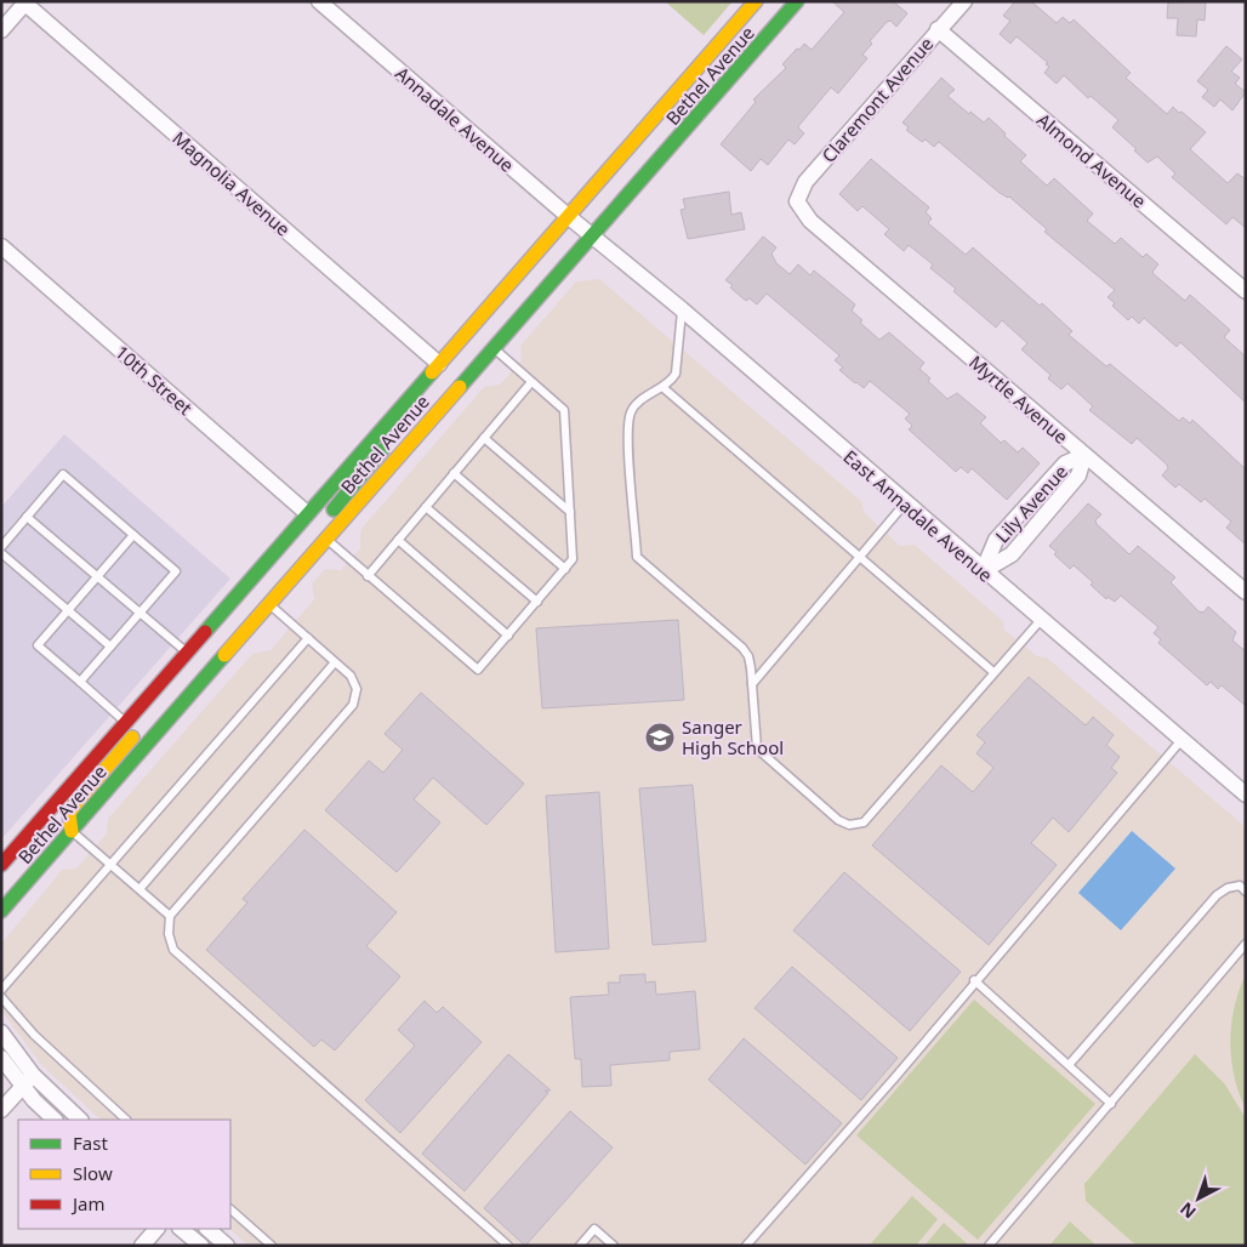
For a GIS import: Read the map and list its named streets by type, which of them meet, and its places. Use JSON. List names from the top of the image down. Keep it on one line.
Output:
{"streets":{"main road":["Bethel Avenue"],"street":["Claremont Avenue","Annadale Avenue","Almond Avenue","Magnolia Avenue","10th Street","Myrtle Avenue","Lily Avenue","East Annadale Avenue"]},"crossings":[["Bethel Avenue","Annadale Avenue"],["Bethel Avenue","Magnolia Avenue"],["Bethel Avenue","10th Street"],["Bethel Avenue","East Annadale Avenue"],["Claremont Avenue","Almond Avenue"],["Claremont Avenue","Myrtle Avenue"],["Annadale Avenue","East Annadale Avenue"],["Myrtle Avenue","Lily Avenue"],["Lily Avenue","East Annadale Avenue"]],"places":{"school or university":["Sanger High School"]},"legend":["Fast","Slow","Jam"],"north":"bottom left"}
